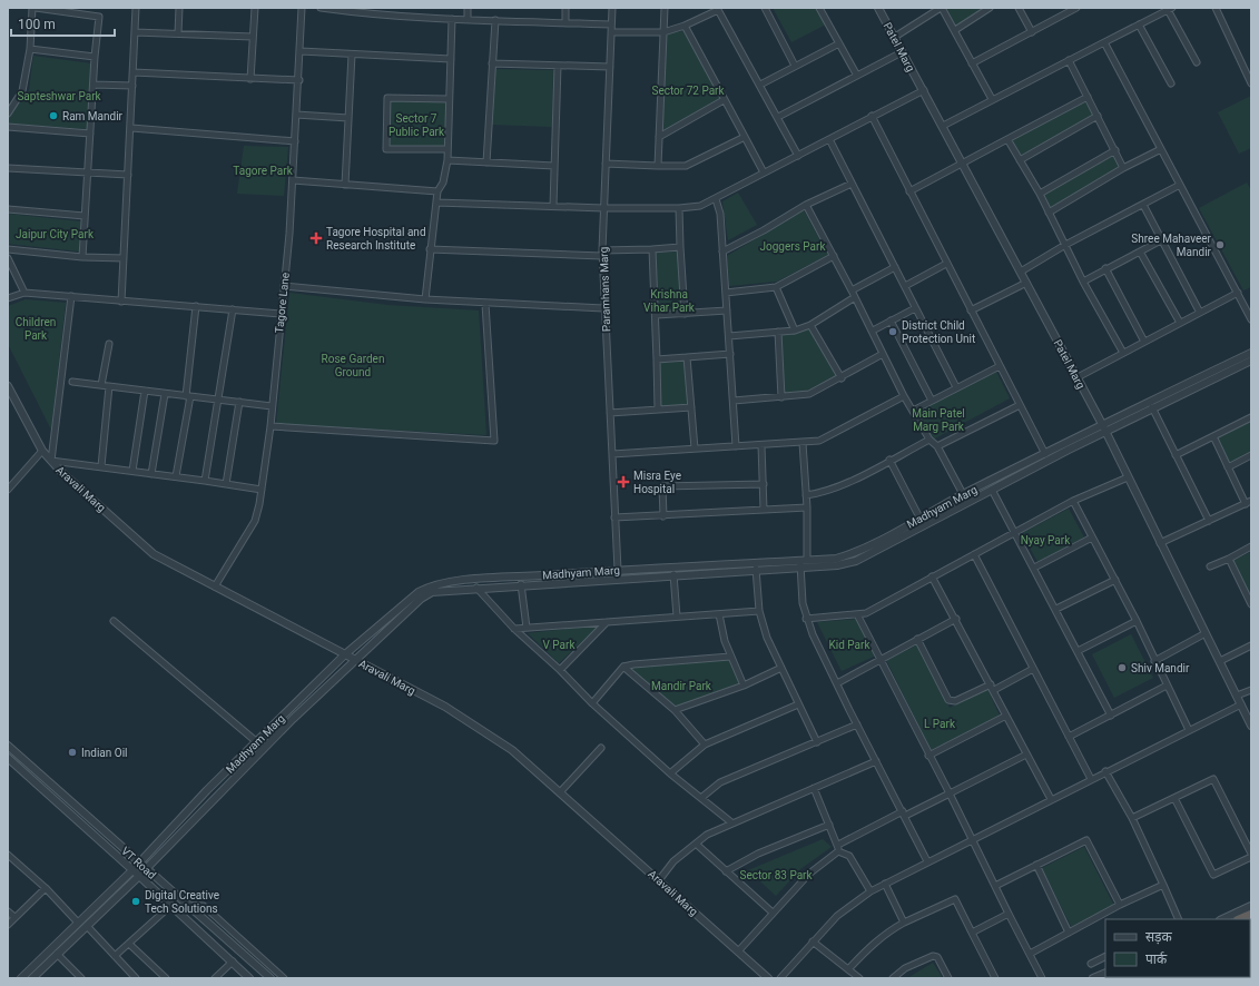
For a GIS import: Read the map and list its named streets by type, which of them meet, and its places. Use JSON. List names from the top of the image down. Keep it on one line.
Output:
{"streets":{"street":["Patel Marg","Paramhans Marg","Tagore Lane","Aravali Marg","Madhyam Marg","VT Road"]},"crossings":[["Patel Marg","Madhyam Marg"],["Paramhans Marg","Madhyam Marg"],["Tagore Lane","Aravali Marg"],["Aravali Marg","Madhyam Marg"],["Madhyam Marg","VT Road"]],"parks":["Sector 72 Park","Sapteshwar Park","Sector 7 Public Park","Tagore Park","Jaipur City Park","Joggers Park","Krishna Vihar Park","Children Park","Rose Garden Ground","Main Patel Marg Park","Nyay Park","V Park","Kid Park","Mandir Park","L Park","Sector 83 Park"],"places":{"other":["Ram Mandir","Shree Mahaveer Mandir","District Child Protection Unit","Shiv Mandir","Indian Oil","Digital Creative Tech Solutions"],"health":["Tagore Hospital and Research Institute","Misra Eye Hospital"]},"legend":["सड़क","पार्क"],"scale_bar":"100 m"}
